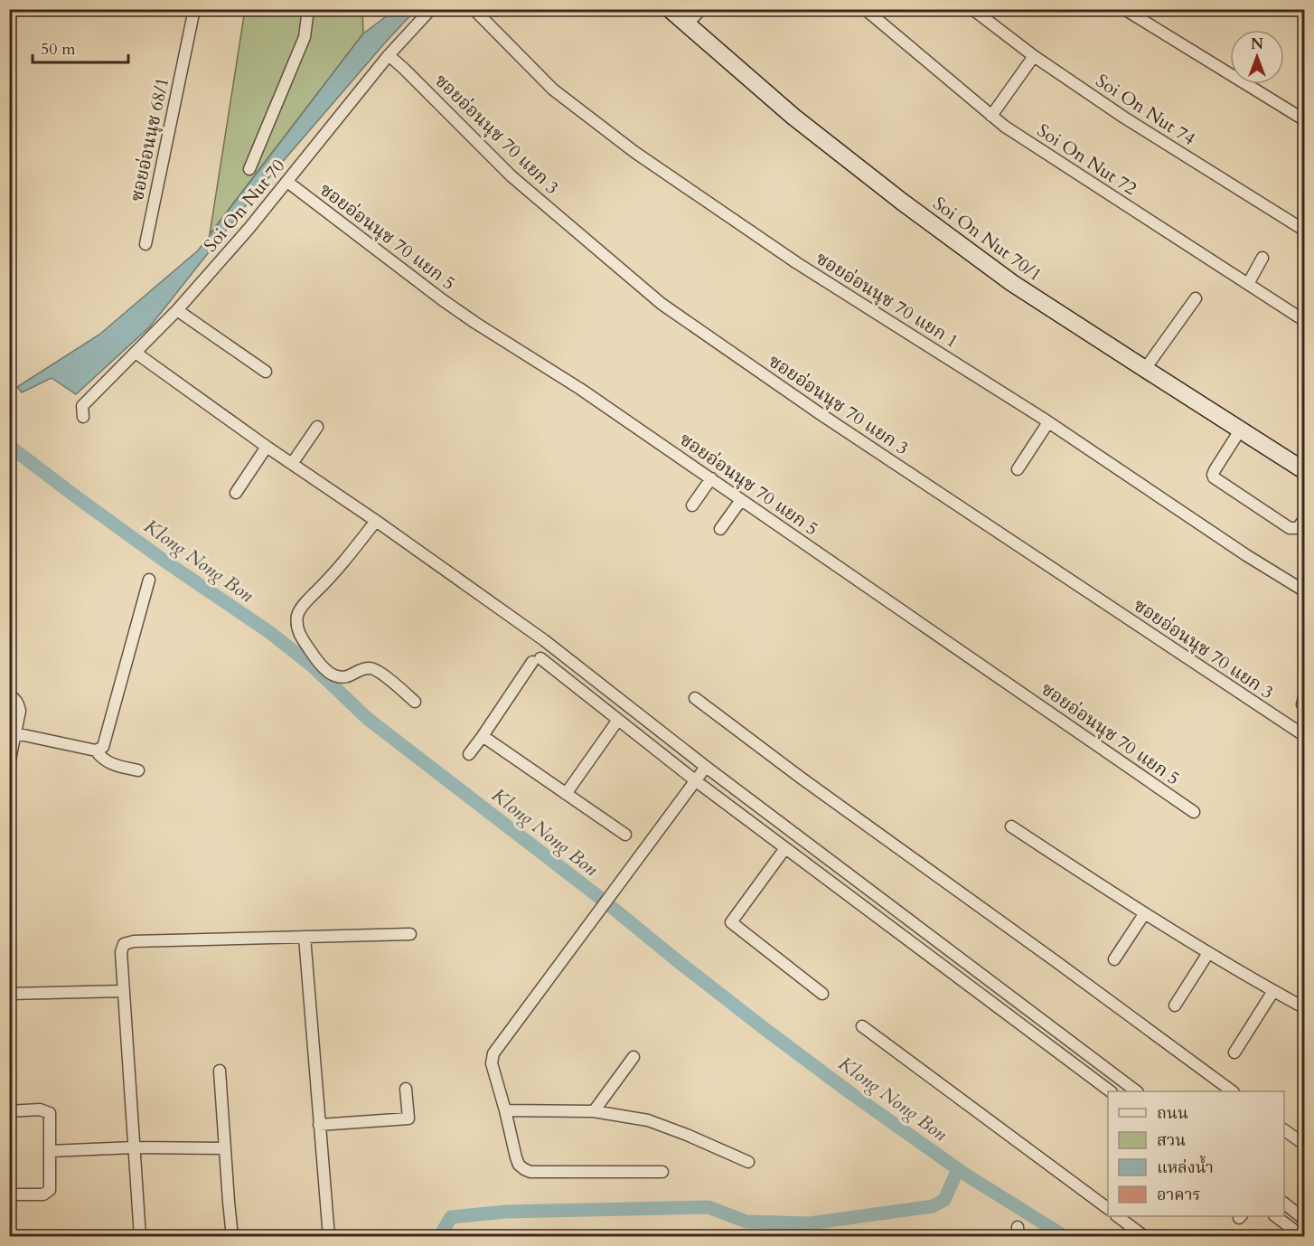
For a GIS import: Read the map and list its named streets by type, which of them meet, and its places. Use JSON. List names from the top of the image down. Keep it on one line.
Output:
{"streets":{"street":["Soi On Nut 74","ซอยอ่อนนุช 70 แยก 3","ซอยอ่อนนุช 68/1","Soi On Nut 72","Soi On Nut 70","ซอยอ่อนนุช 70 แยก 5","Soi On Nut 70/1","ซอยอ่อนนุช 70 แยก 1"]},"crossings":[["ซอยอ่อนนุช 70 แยก 3","Soi On Nut 70"],["Soi On Nut 70","ซอยอ่อนนุช 70 แยก 5"]],"water":["Klong Nong Bon"],"legend":["ถนน","สวน","แหล่งน้ำ","อาคาร"],"scale_bar":"50 m","north":"top"}
